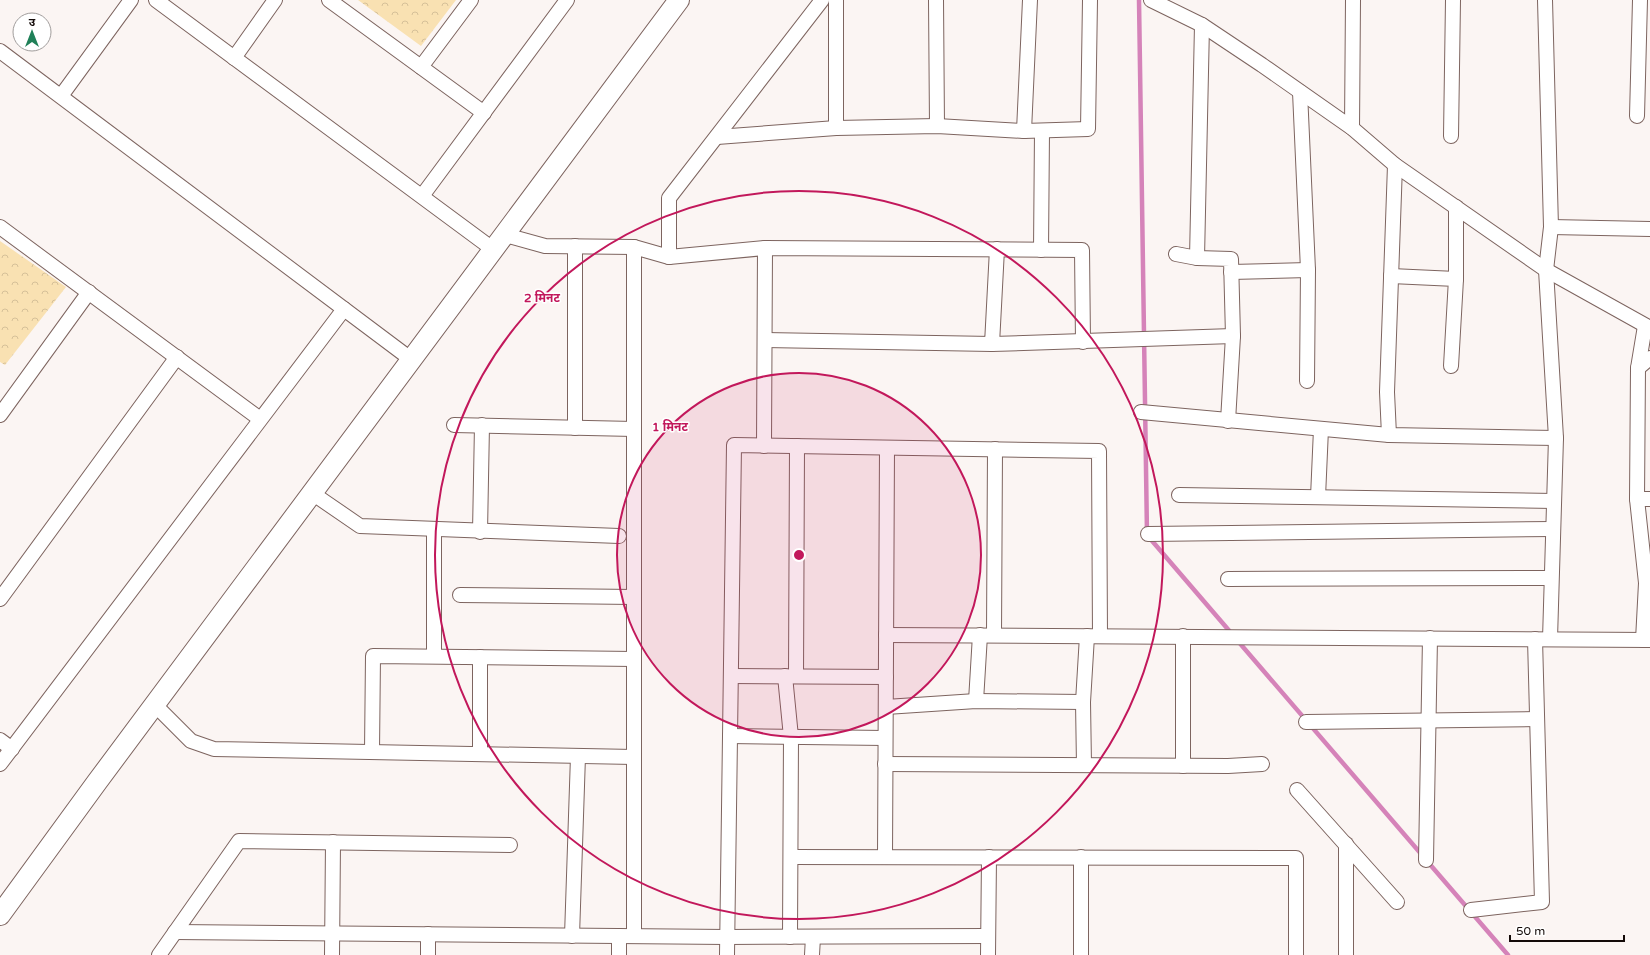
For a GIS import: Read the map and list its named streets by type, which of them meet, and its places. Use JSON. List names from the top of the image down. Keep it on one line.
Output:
{"scale_bar":"50 m","north":"top","rings":["2 मिनट","1 मिनट"]}
